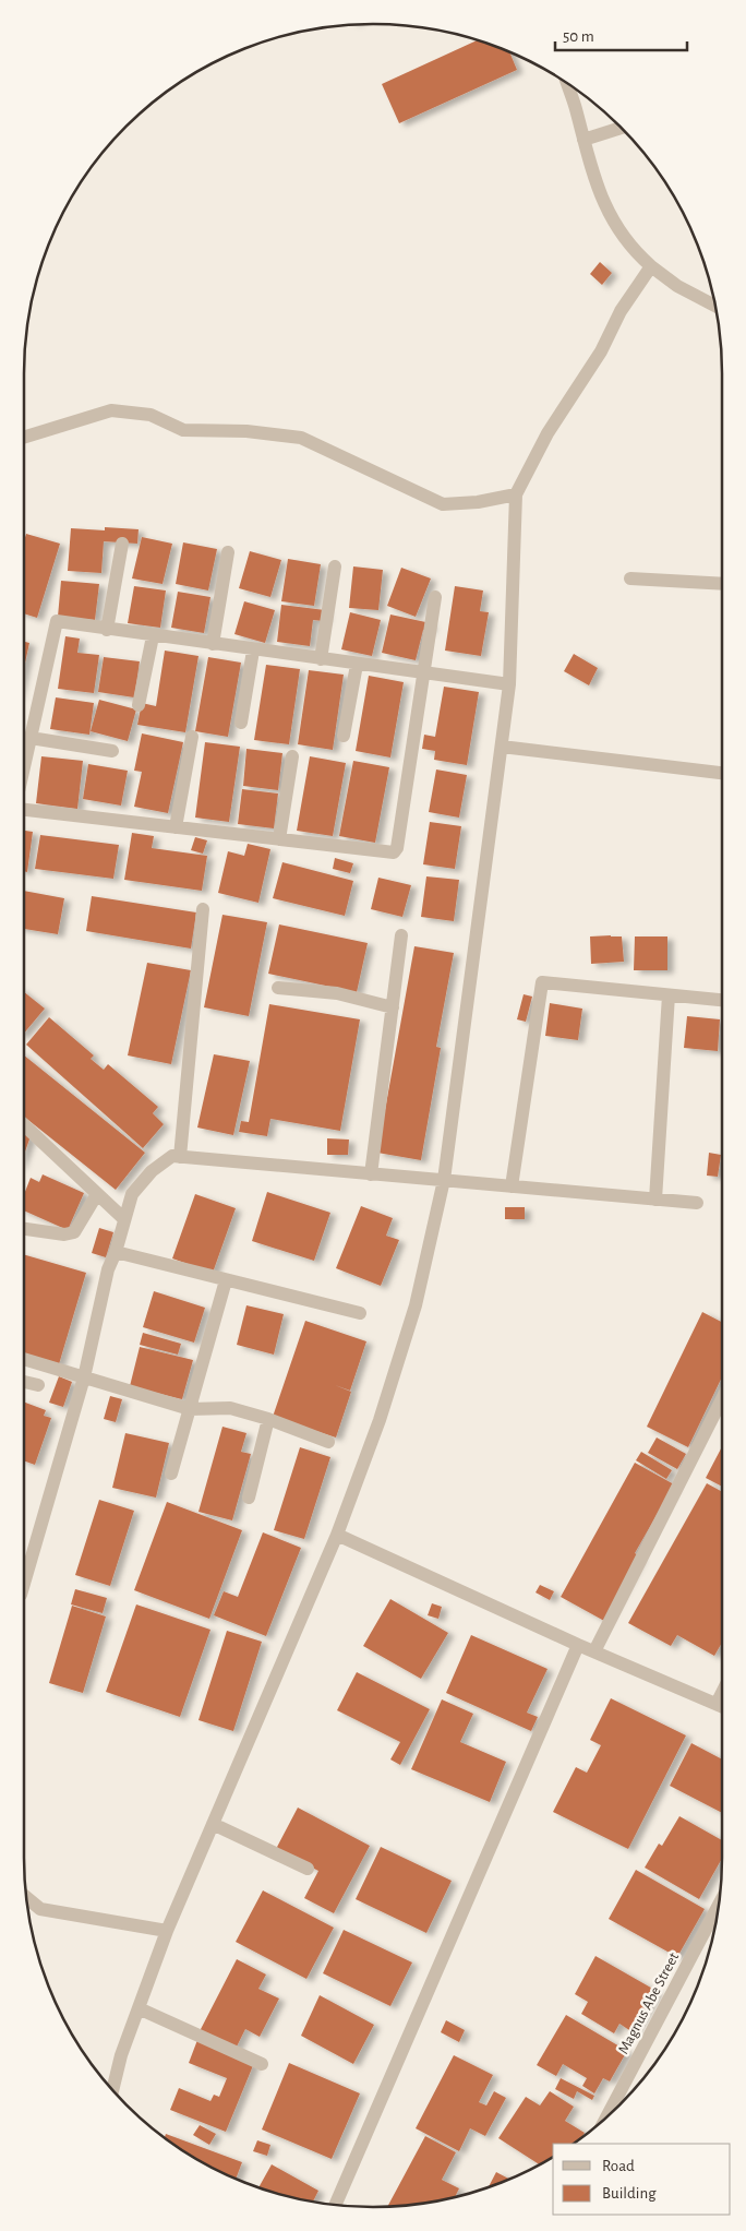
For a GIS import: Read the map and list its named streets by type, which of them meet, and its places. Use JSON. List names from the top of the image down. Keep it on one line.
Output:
{"streets":{"street":["Magnus Abe Street"]},"legend":["Road","Building"],"scale_bar":"50 m"}
